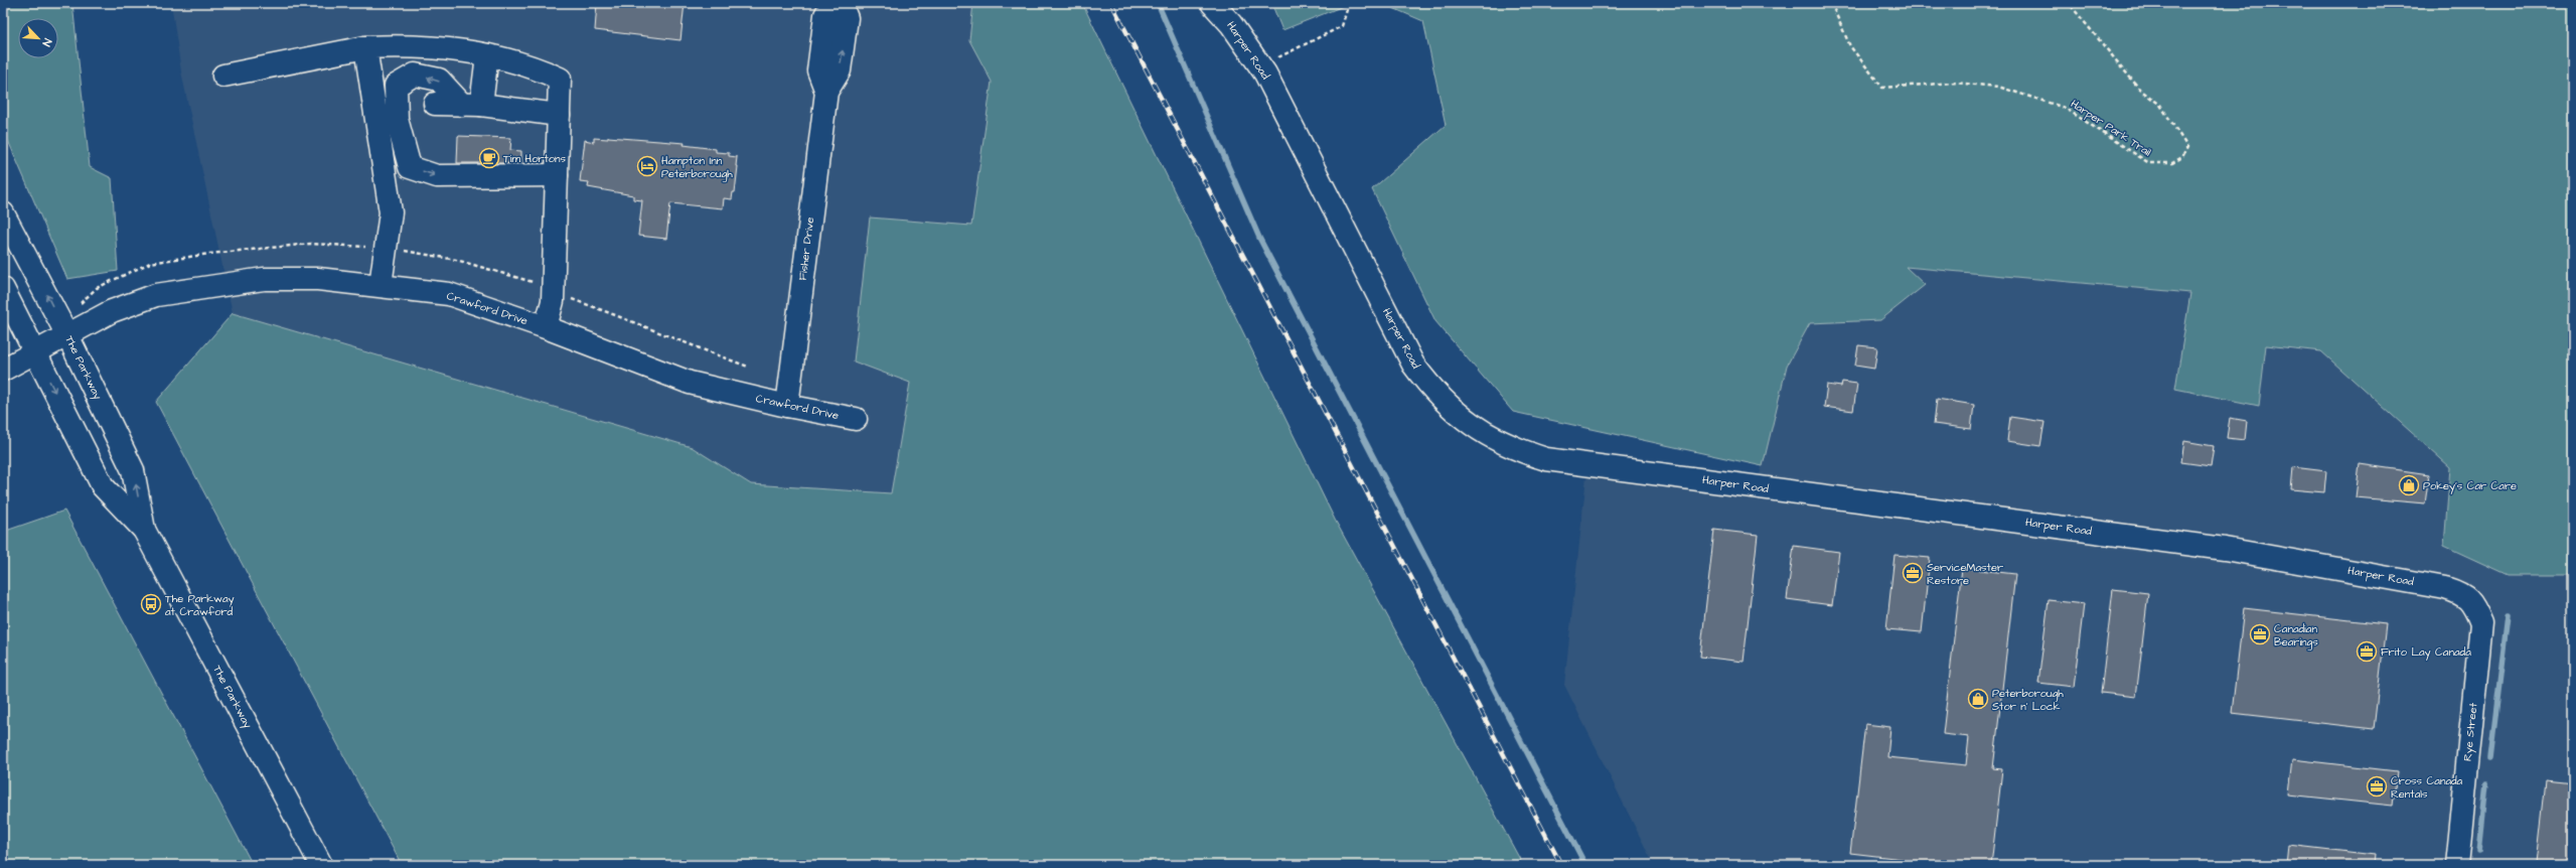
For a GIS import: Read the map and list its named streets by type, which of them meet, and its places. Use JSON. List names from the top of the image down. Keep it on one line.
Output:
{"streets":{"street":["Harper Road","Fisher Drive","Crawford Drive","The Parkway","Rye Street"],"path":["Harper Park Trail"]},"crossings":[["Harper Road","Rye Street"],["Fisher Drive","Crawford Drive"],["Crawford Drive","The Parkway"]],"places":{"cafe":["Tim Hortons"],"hotel":["Hampton Inn Peterborough"],"shop":["Pokey's Car Care","Peterborough Stor n' Lock"],"office":["ServiceMaster Restore","Canadian Bearings","Frito Lay Canada","Cross Canada Rentals"],"bus stop":["The Parkway at Crawford"]},"north":"bottom right"}
